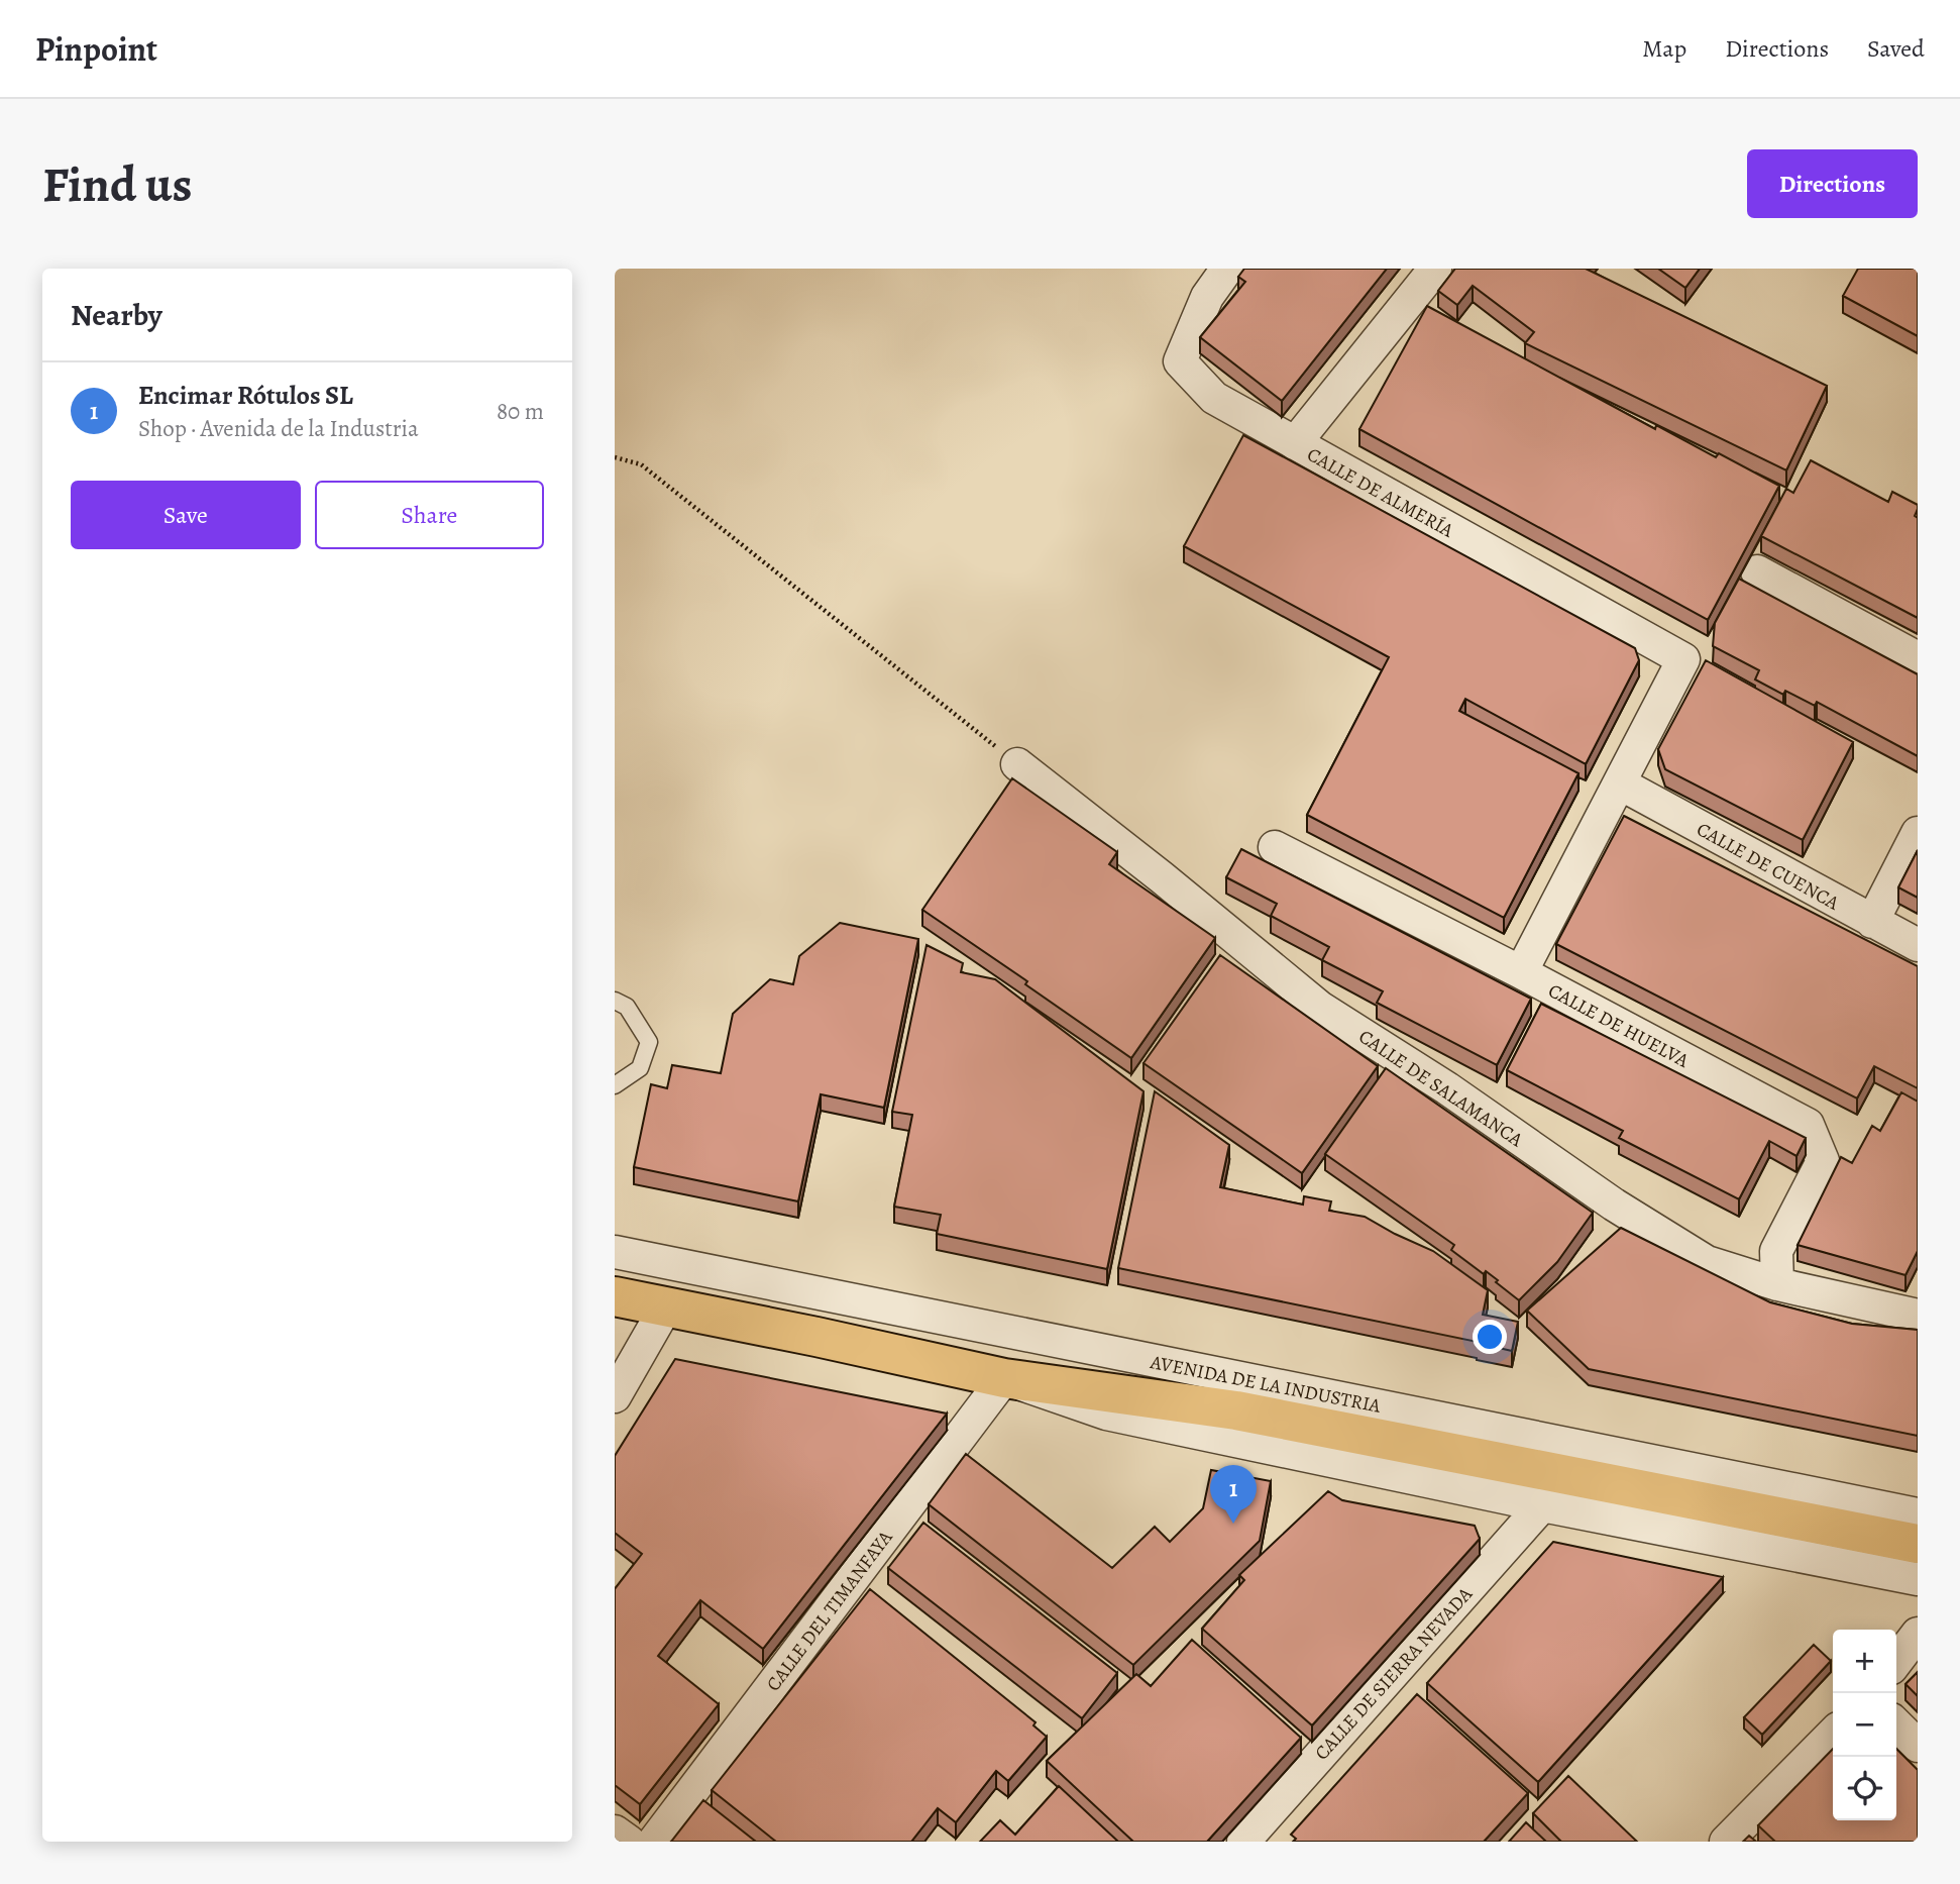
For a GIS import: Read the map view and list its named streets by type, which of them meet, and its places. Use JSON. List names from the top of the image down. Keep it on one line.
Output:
{"streets":{"main road":["AVENIDA DE LA INDUSTRIA"],"street":["CALLE DE ALMERÍA","CALLE DE CUENCA","CALLE DE HUELVA","CALLE DE SALAMANCA","CALLE DEL TIMANFAYA","CALLE DE SIERRA NEVADA"]},"crossings":[["CALLE DE ALMERÍA","CALLE DE CUENCA"],["CALLE DE HUELVA","CALLE DE SALAMANCA"],["AVENIDA DE LA INDUSTRIA","CALLE DEL TIMANFAYA"],["AVENIDA DE LA INDUSTRIA","CALLE DE SIERRA NEVADA"]],"page":{"header":"Pinpoint","nav":["Map","Directions","Saved"],"buttons":["Directions",["Save","Share"]],"title":"Find us","heading":"Nearby","list":[{"mark":"1","name":"Encimar Rótulos SL","note":"Shop · Avenida de la Industria","value":"80 m"}],"pins":"1","map_buttons":["+","−"]}}
